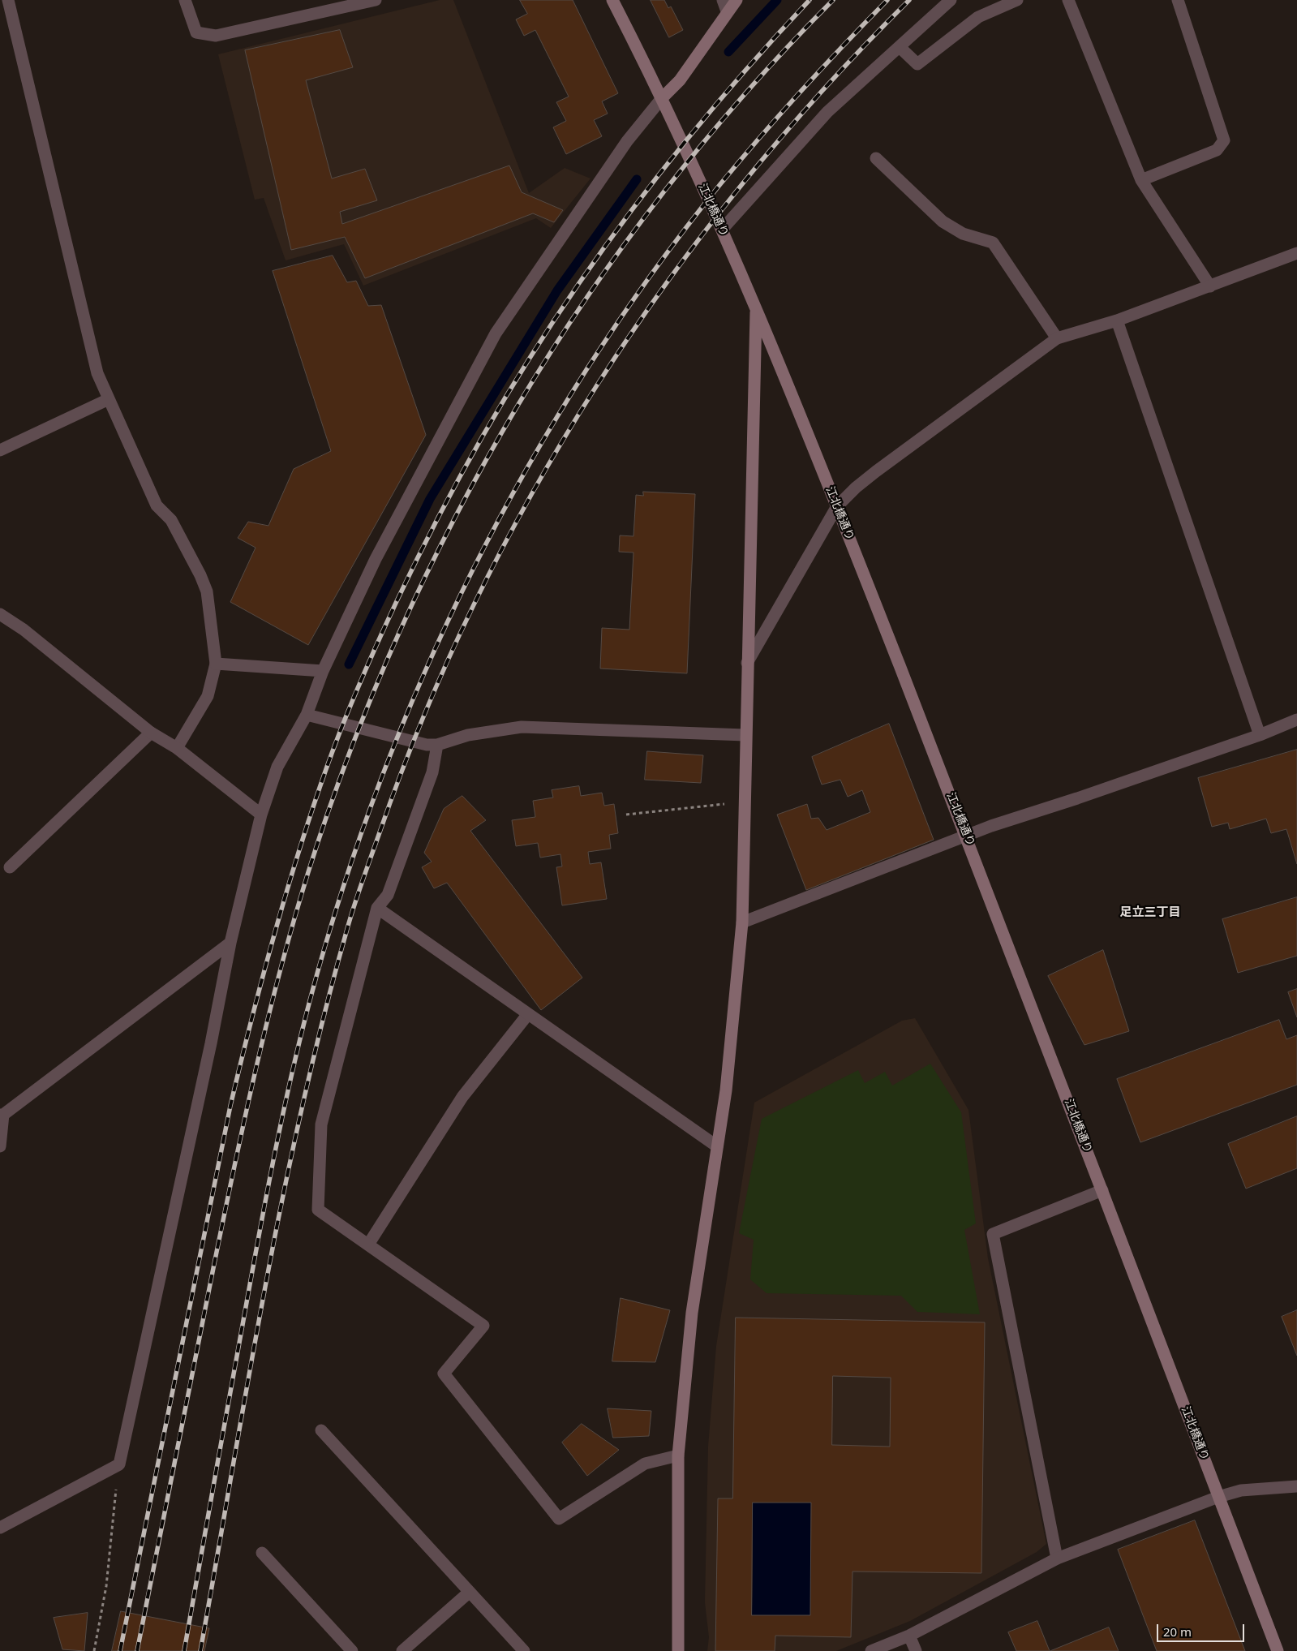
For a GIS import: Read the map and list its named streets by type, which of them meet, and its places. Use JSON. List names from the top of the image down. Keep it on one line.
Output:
{"streets":{"main road":["江北橋通り"]},"districts":["足立三丁目"],"scale_bar":"20 m"}
